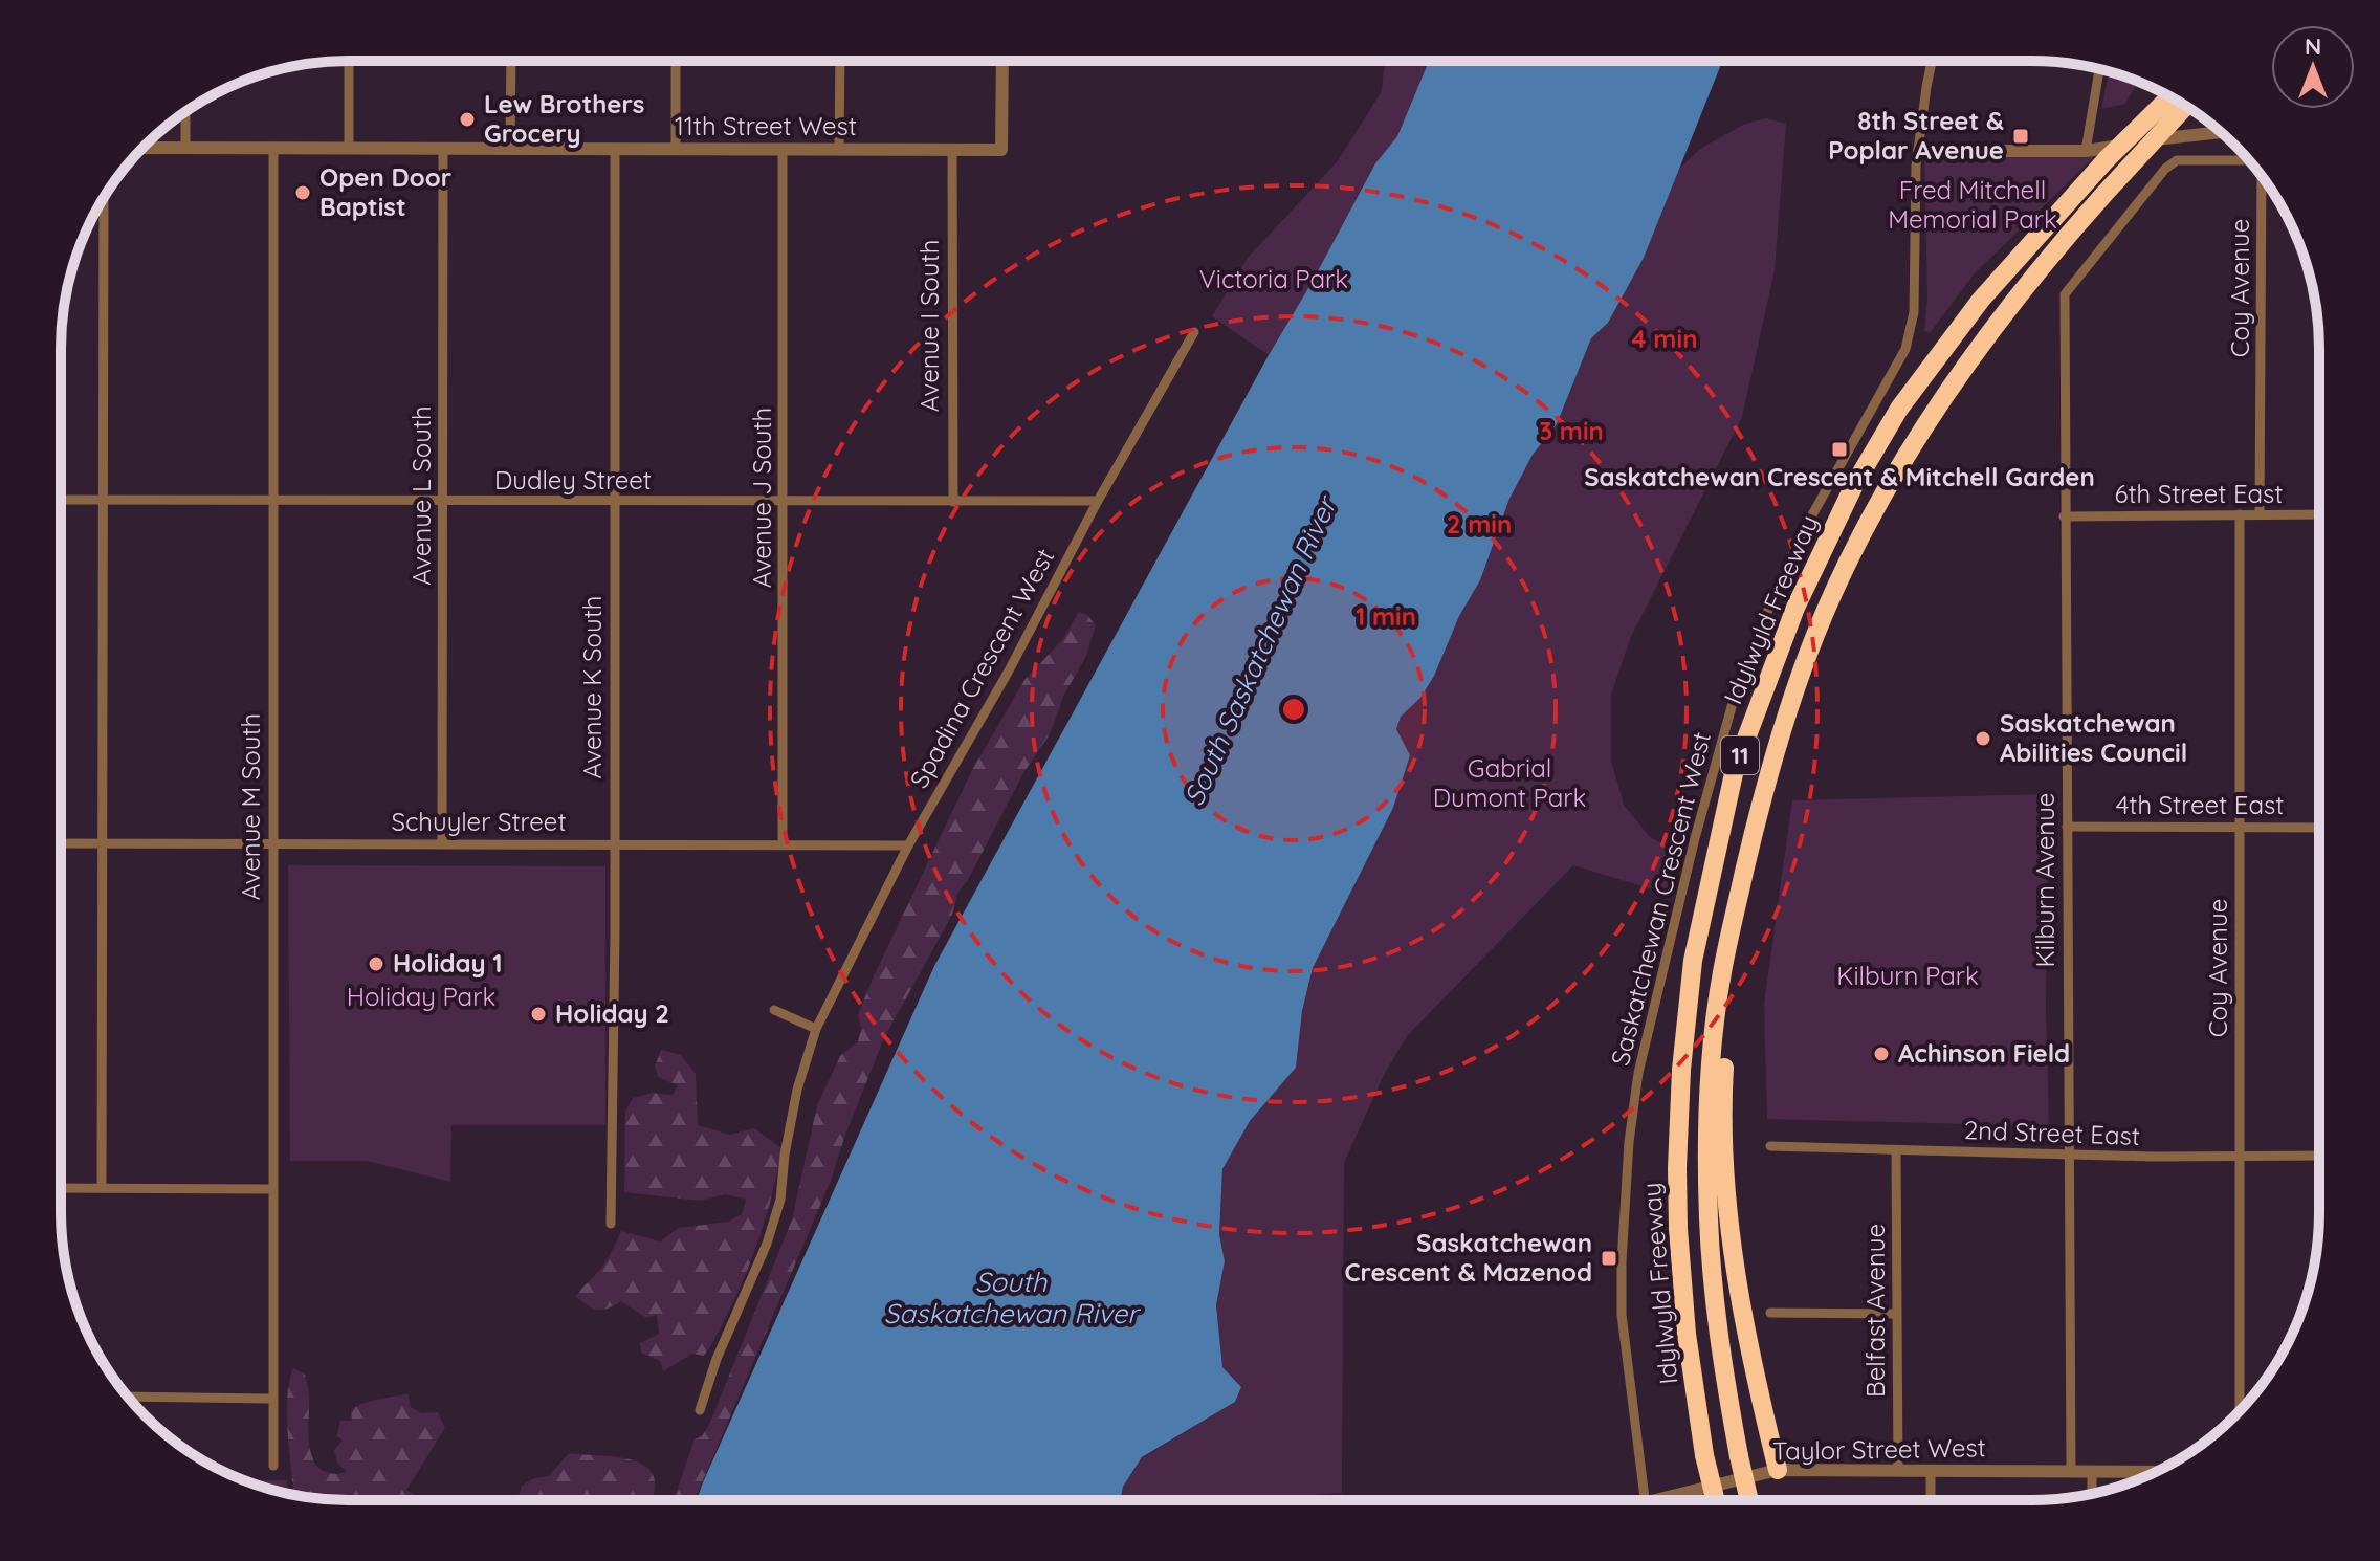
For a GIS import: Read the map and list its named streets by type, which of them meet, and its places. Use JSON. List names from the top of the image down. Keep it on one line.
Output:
{"streets":{"highway":["Idylwyld Freeway","11"],"street":["11th Street West","Coy Avenue","Avenue I South","Dudley Street","6th Street East","Avenue L South","Avenue J South","Spadina Crescent West","Avenue K South","4th Street East","Avenue M South","Schuyler Street","Kilburn Avenue","Saskatchewan Crescent West","2nd Street East","Belfast Avenue","Taylor Street West"]},"crossings":[["11th Street West","Avenue I South"],["11th Street West","Avenue L South"],["11th Street West","Avenue J South"],["11th Street West","Avenue K South"],["11th Street West","Avenue M South"],["Coy Avenue","6th Street East"],["Coy Avenue","4th Street East"],["Coy Avenue","2nd Street East"],["Avenue I South","Dudley Street"],["Dudley Street","Avenue L South"],["Dudley Street","Avenue J South"],["Dudley Street","Spadina Crescent West"],["Dudley Street","Avenue K South"],["Dudley Street","Avenue M South"],["6th Street East","Kilburn Avenue"],["Avenue L South","Schuyler Street"],["Avenue J South","Schuyler Street"],["Spadina Crescent West","Schuyler Street"],["Avenue K South","Schuyler Street"],["4th Street East","Kilburn Avenue"],["Avenue M South","Schuyler Street"],["Kilburn Avenue","2nd Street East"],["Kilburn Avenue","Taylor Street West"],["2nd Street East","Belfast Avenue"],["Belfast Avenue","Taylor Street West"]],"water":["South Saskatchewan River"],"parks":["Fred Mitchell Memorial Park","Victoria Park","Gabrial Dumont Park","Kilburn Park","Holiday Park"],"places":{"other":["Lew Brothers Grocery","Open Door Baptist","Saskatchewan Abilities Council","Holiday 1","Holiday 2","Achinson Field"],"transit":["8th Street & Poplar Avenue","Saskatchewan Crescent & Mitchell Garden","Saskatchewan Crescent & Mazenod"]},"north":"top","rings":["4 min","3 min","2 min","1 min"]}
